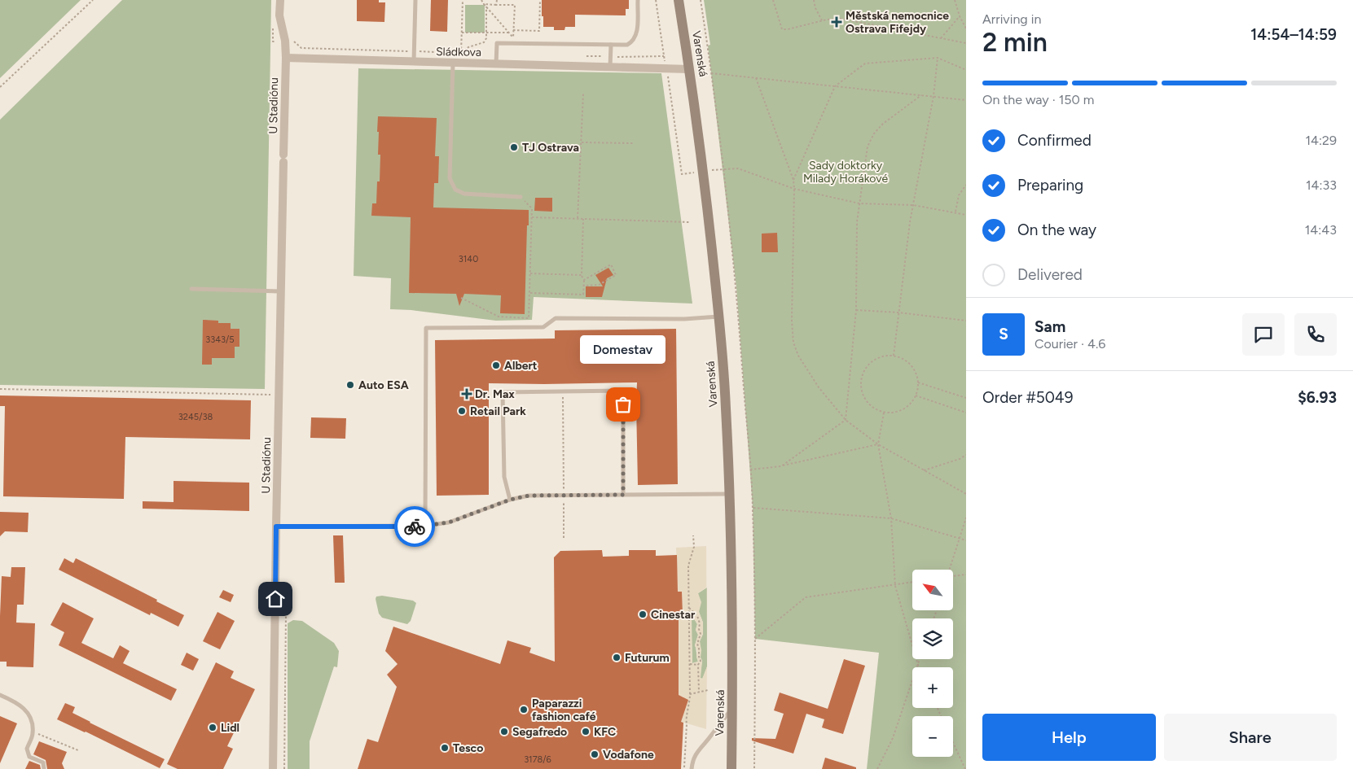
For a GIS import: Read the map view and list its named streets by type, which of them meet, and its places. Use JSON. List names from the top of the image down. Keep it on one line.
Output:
{"streets":{"street":["Sládkova","Varenská","U Stadiónu"]},"crossings":[["Sládkova","Varenská"],["Sládkova","U Stadiónu"]],"parks":["Sady doktorky Milady Horákové"],"places":{"health":["Městská nemocnice Ostrava Fifejdy","Dr. Max"],"other":["TJ Ostrava","Albert","Auto ESA","Domestav","Retail Park","Cinestar","Futurum","Paparazzi fashion café","Lidl","Segafredo","KFC","Tesco","Vodafone"]},"house_numbers":["3140","3343/5","3245/38","3178/6"],"north":"top left","page":{"heading":["2 min","Arriving in","14:54–14:59"],"panel":["Sam","Courier · 4.6","Order #5049","$6.93"],"bar":"On the way · 150 m","list":[["Confirmed","14:29"],["Preparing","14:33"],["On the way","14:43"],"Delivered"],"round":"S","bubble":"Domestav","map_buttons":["+","−"],"buttons":["Help","Share"]}}
